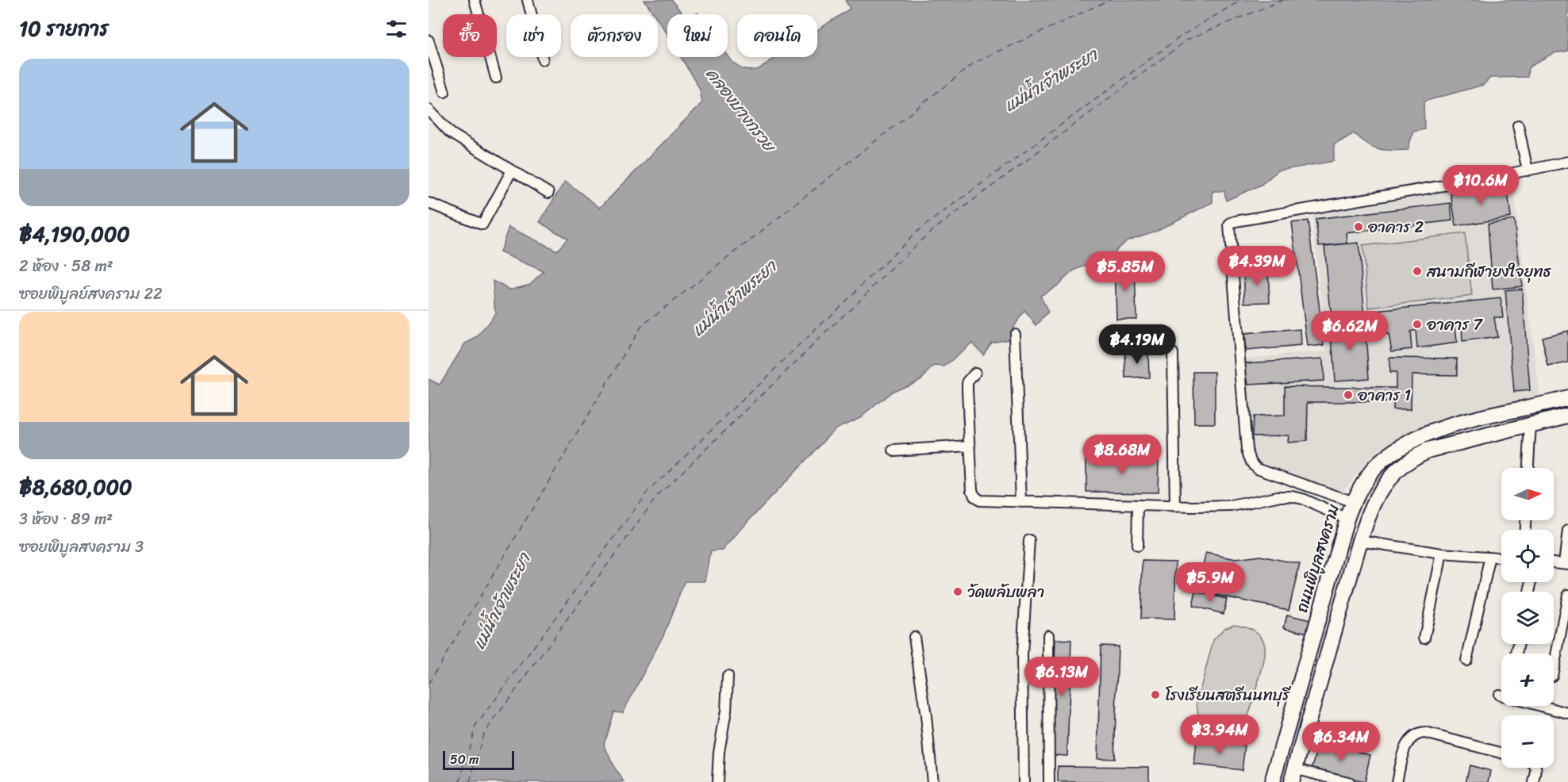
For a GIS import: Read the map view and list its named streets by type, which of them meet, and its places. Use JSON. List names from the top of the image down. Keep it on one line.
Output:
{"streets":{"main road":["ถนนพิบูลสงคราม"]},"water":["แม่น้ำเจ้าพระยา","คลองบางกรวย"],"places":["อาคาร 2","สนามกีฬายงใจยุทธ","อาคาร 7","อาคาร 1","วัดพลับพลา","โรงเรียนสตรีนนทบุรี"],"scale_bar":"50 m","north":"right","page":{"heading":"10 รายการ","chip":["ซื้อ","เช่า","ตัวกรอง","ใหม่","คอนโด"],"list":[{"name":"฿4,190,000","note":"2 ห้อง · 58 m² · ซอยพิบูลย์สงคราม 22"},{"name":"฿8,680,000","note":"3 ห้อง · 89 m² · ซอยพิบูลสงคราม 3"}],"price":["฿10.6M","฿4.39M","฿5.85M","฿6.62M","฿4.19M","฿8.68M","฿5.9M","฿6.13M","฿3.94M","฿6.34M"],"map_buttons":["+","−"],"scale":"50 m"}}
